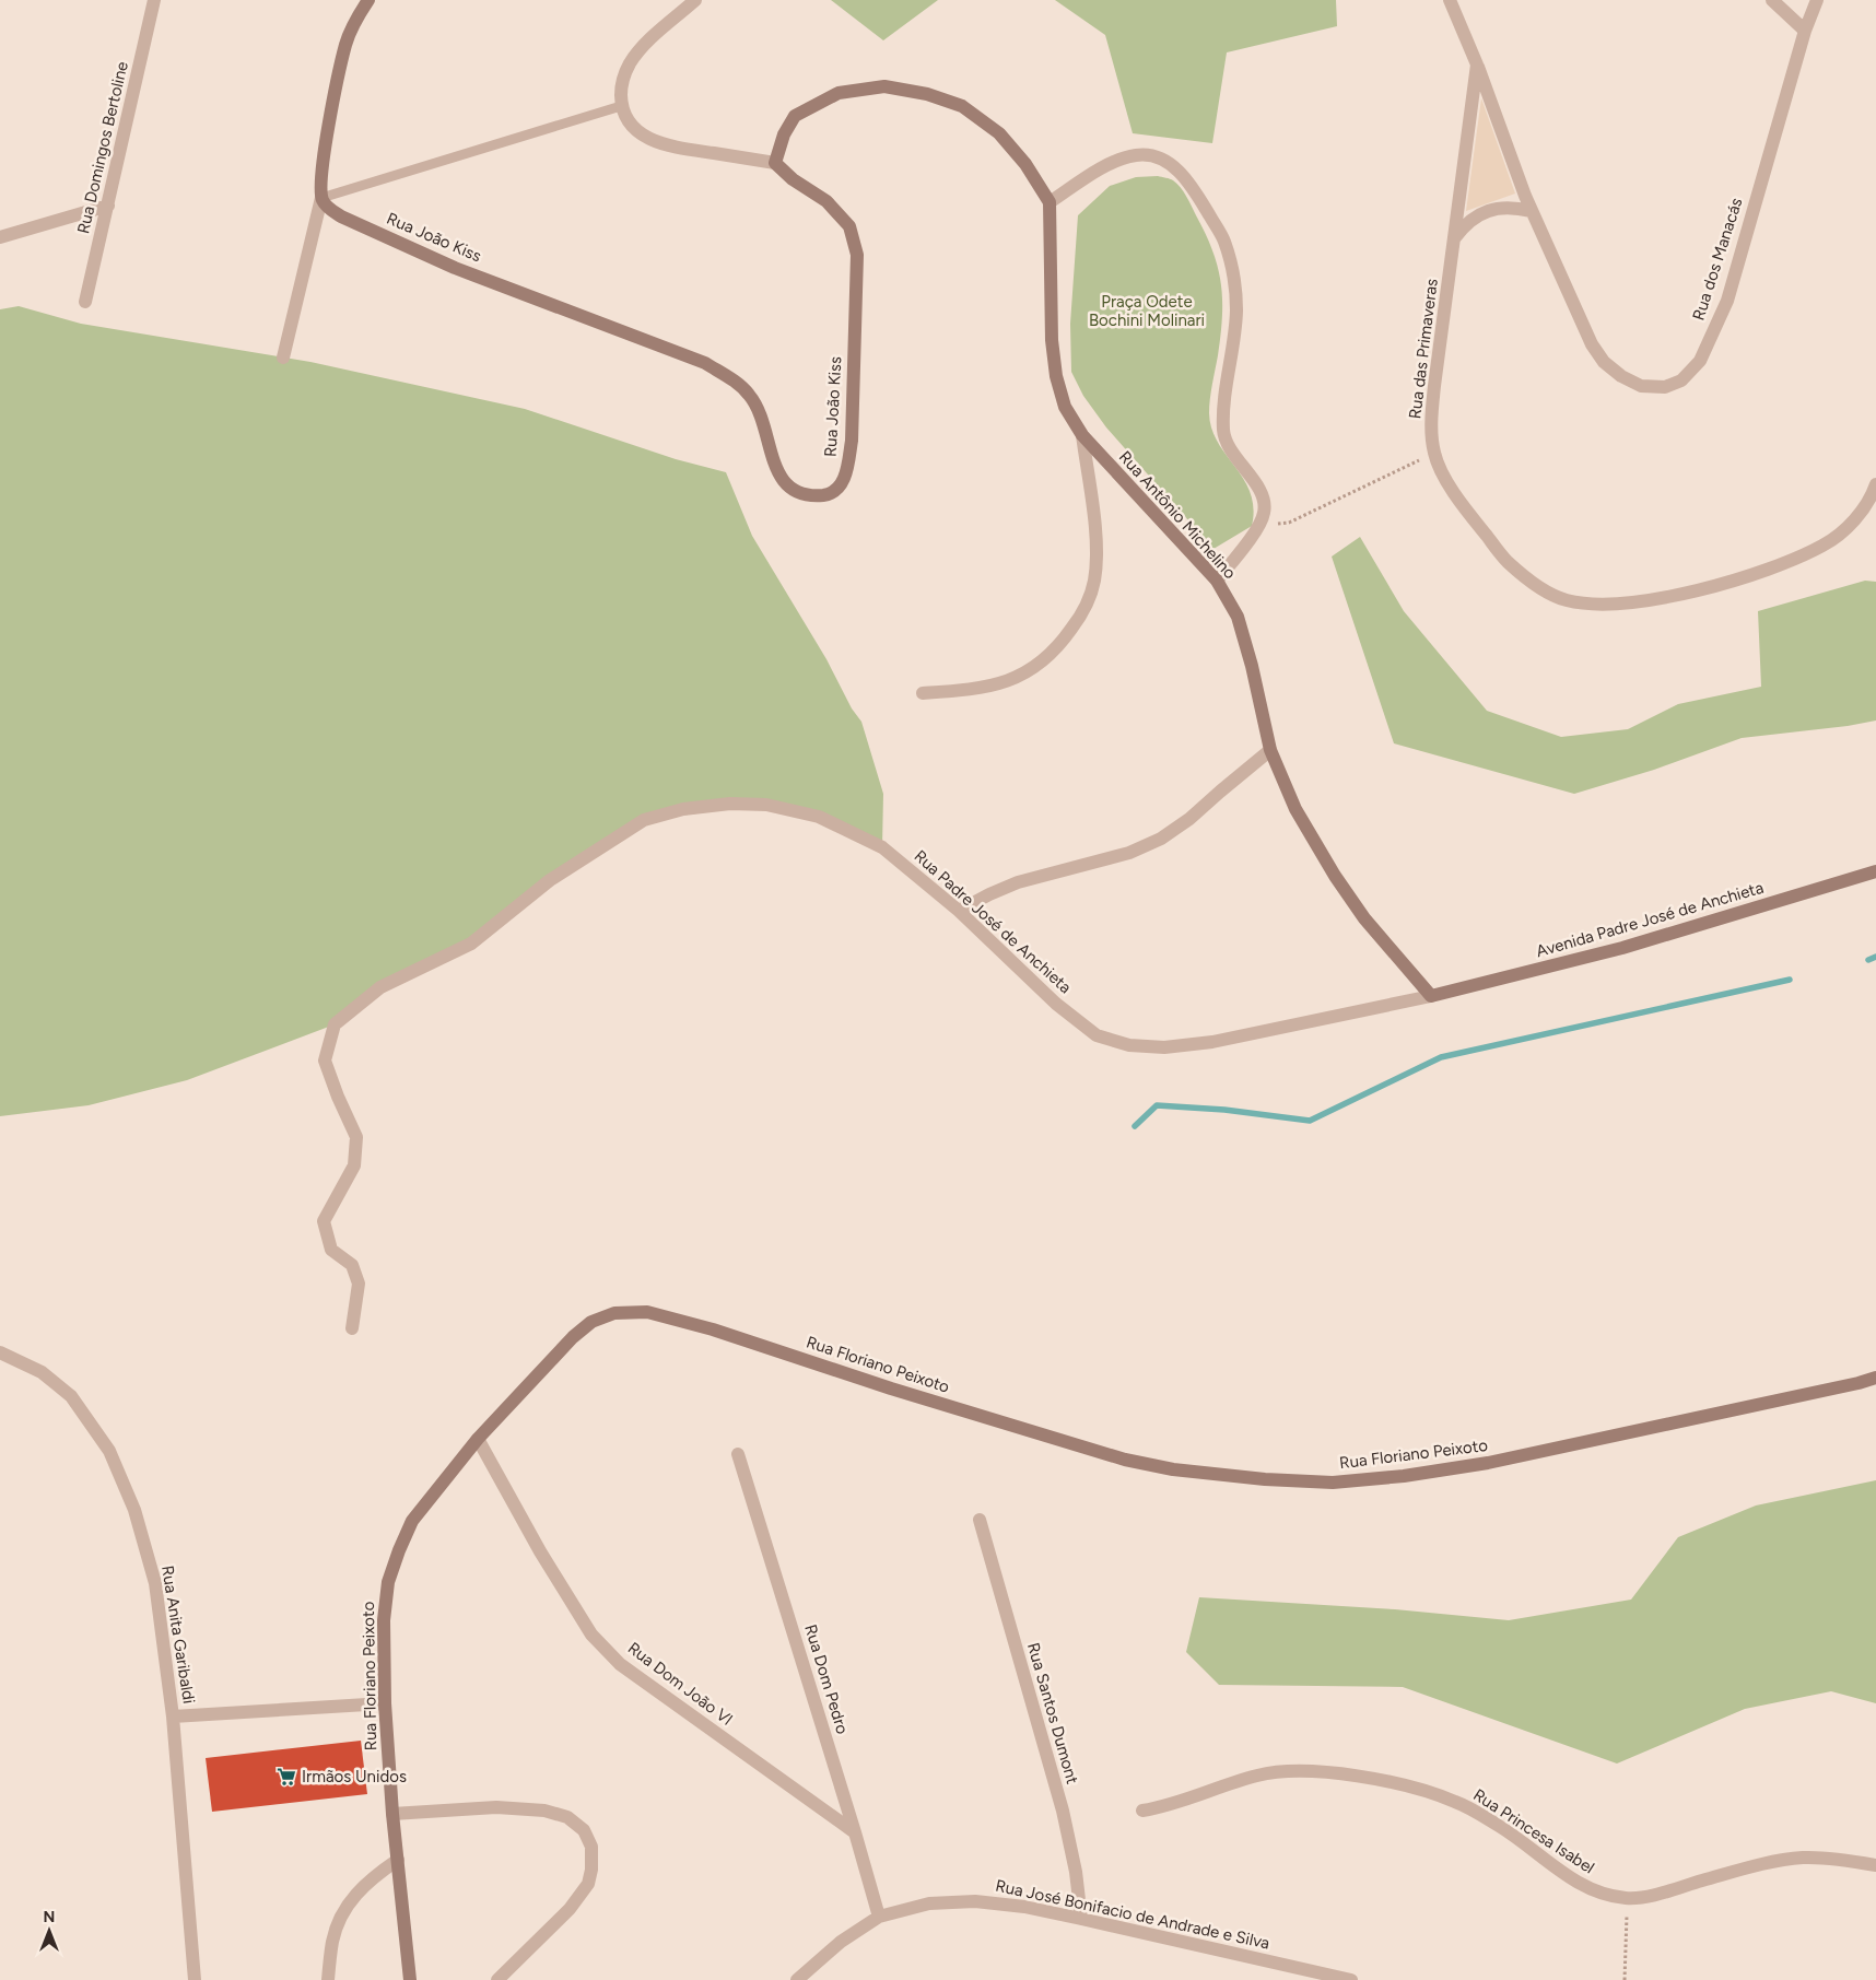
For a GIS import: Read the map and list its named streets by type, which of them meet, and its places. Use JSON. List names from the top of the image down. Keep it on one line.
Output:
{"streets":{"street":["Rua Domingos Bertoline","Rua João Kiss","Rua dos Manacás","Rua das Primaveras","Rua Antônio Michelino","Avenida Padre José de Anchieta","Rua Padre José de Anchieta","Rua Floriano Peixoto","Rua Anita Garibaldi","Rua Dom Pedro","Rua Dom João Vl","Rua Santos Dumont","Rua Princesa Isabel","Rua José Bonifacio de Andrade e Silva"]},"crossings":[["Rua dos Manacás","Rua das Primaveras"],["Rua Antônio Michelino","Avenida Padre José de Anchieta"],["Rua Antônio Michelino","Rua Padre José de Anchieta"],["Avenida Padre José de Anchieta","Rua Padre José de Anchieta"],["Rua Floriano Peixoto","Rua Dom João Vl"],["Rua Dom Pedro","Rua Dom João Vl"],["Rua Dom Pedro","Rua José Bonifacio de Andrade e Silva"],["Rua Santos Dumont","Rua José Bonifacio de Andrade e Silva"]],"parks":["Praça Odete Bochini Molinari"],"places":{"supermarket":["Irmãos Unidos"]},"north":"top"}
